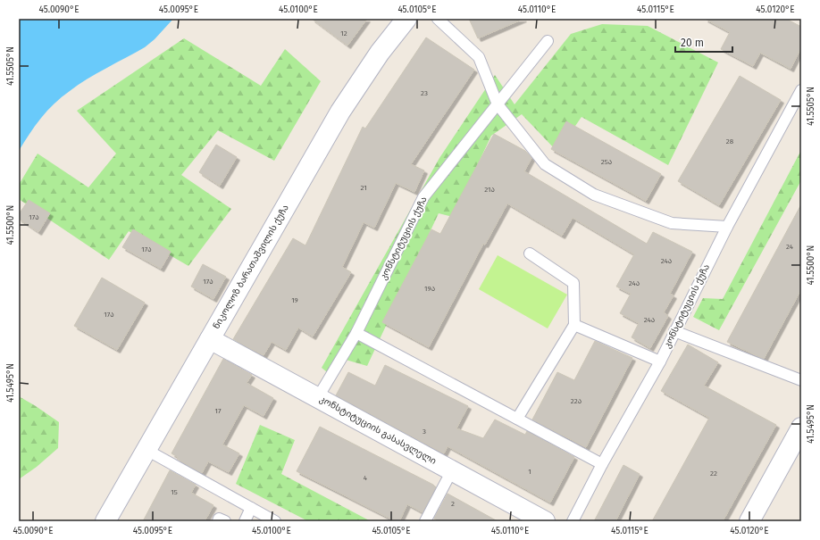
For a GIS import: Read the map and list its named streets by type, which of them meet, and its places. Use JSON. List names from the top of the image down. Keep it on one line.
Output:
{"streets":{"street":["ნიკოლოზ ბარათაშვილის ქუჩა","კონსტიტუციის გასასვლელი"],"lane":["კონსტიტუციის ქუჩა"]},"crossings":[["კონსტიტუციის ქუჩა","კონსტიტუციის გასასვლელი"],["ნიკოლოზ ბარათაშვილის ქუჩა","კონსტიტუციის გასასვლელი"]],"house_numbers":["12","23","28","25ა","21","21ა","17ა","24","17ა","24ა","17ა","24ა","19ა","19","17ა","24ა","22ა","17","3","1","22","4","15","2"],"scale_bar":"20 m","coordinates":["45.0090°E","45.0095°E","45.0100°E","45.0105°E","45.0110°E","45.0115°E","45.0120°E","41.5505°N","41.5500°N","41.5495°N"]}
